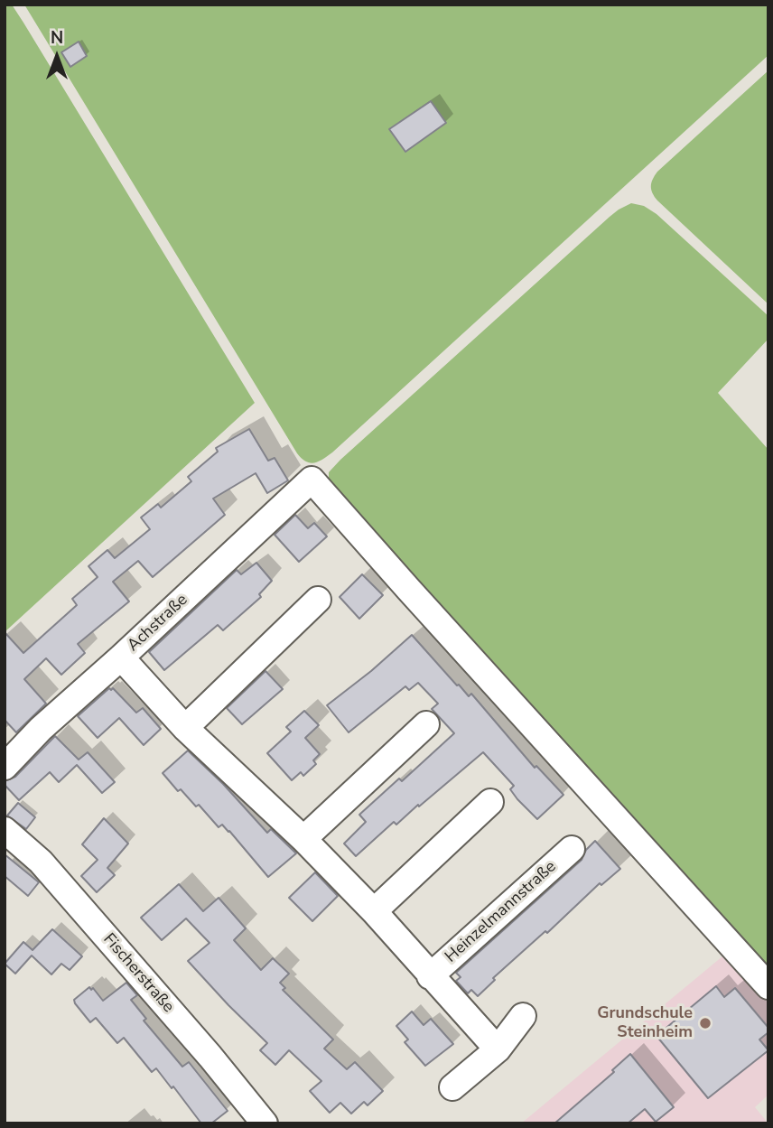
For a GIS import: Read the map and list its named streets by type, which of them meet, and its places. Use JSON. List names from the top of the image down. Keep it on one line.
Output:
{"streets":{"street":["Achstraße","Heinzelmannstraße","Fischerstraße"]},"places":["Grundschule Steinheim"],"north":"top"}
